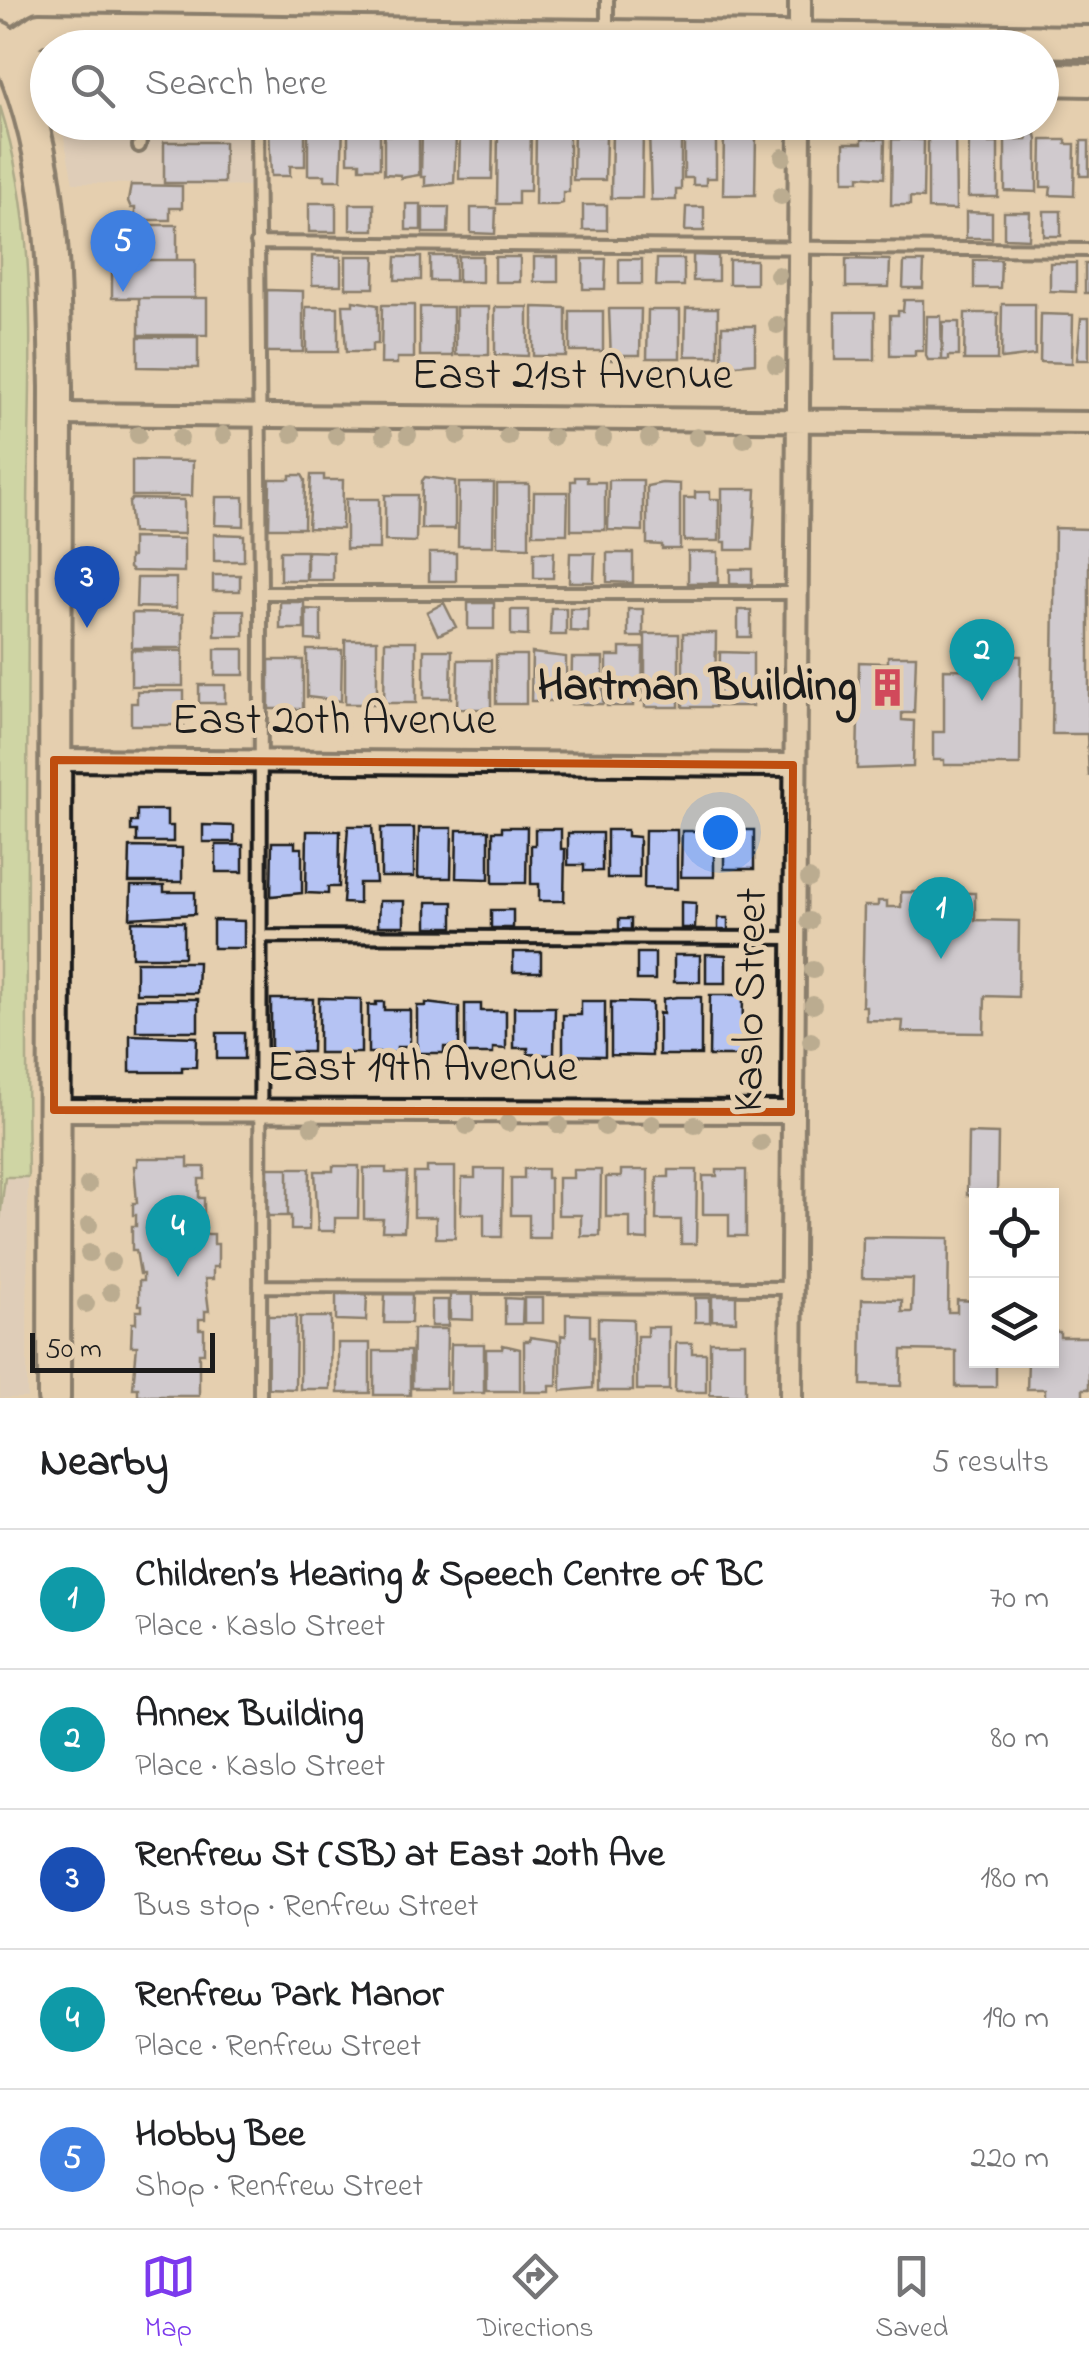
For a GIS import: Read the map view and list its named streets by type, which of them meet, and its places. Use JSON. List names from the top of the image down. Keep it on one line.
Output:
{"streets":{"street":["East 21st Avenue","East 20th Avenue","Kaslo Street","East 19th Avenue"]},"crossings":[["East 21st Avenue","Kaslo Street"],["East 20th Avenue","Kaslo Street"],["Kaslo Street","East 19th Avenue"]],"places":{"building":["Hartman Building"]},"scale_bar":"50 m","page":{"search":"Search here","pins":["5","3","2","1","4"],"scale":"50 m","heading":["Nearby","5 results"],"list":[{"mark":"1","name":"Children’s Hearing & Speech Centre of BC","note":"Place · Kaslo Street","value":"70 m"},{"mark":"2","name":"Annex Building","note":"Place · Kaslo Street","value":"80 m"},{"mark":"3","name":"Renfrew St (SB) at East 20th Ave","note":"Bus stop · Renfrew Street","value":"180 m"},{"mark":"4","name":"Renfrew Park Manor","note":"Place · Renfrew Street","value":"190 m"},{"mark":"5","name":"Hobby Bee","note":"Shop · Renfrew Street","value":"220 m"}],"nav":["Map","Directions","Saved"]}}
